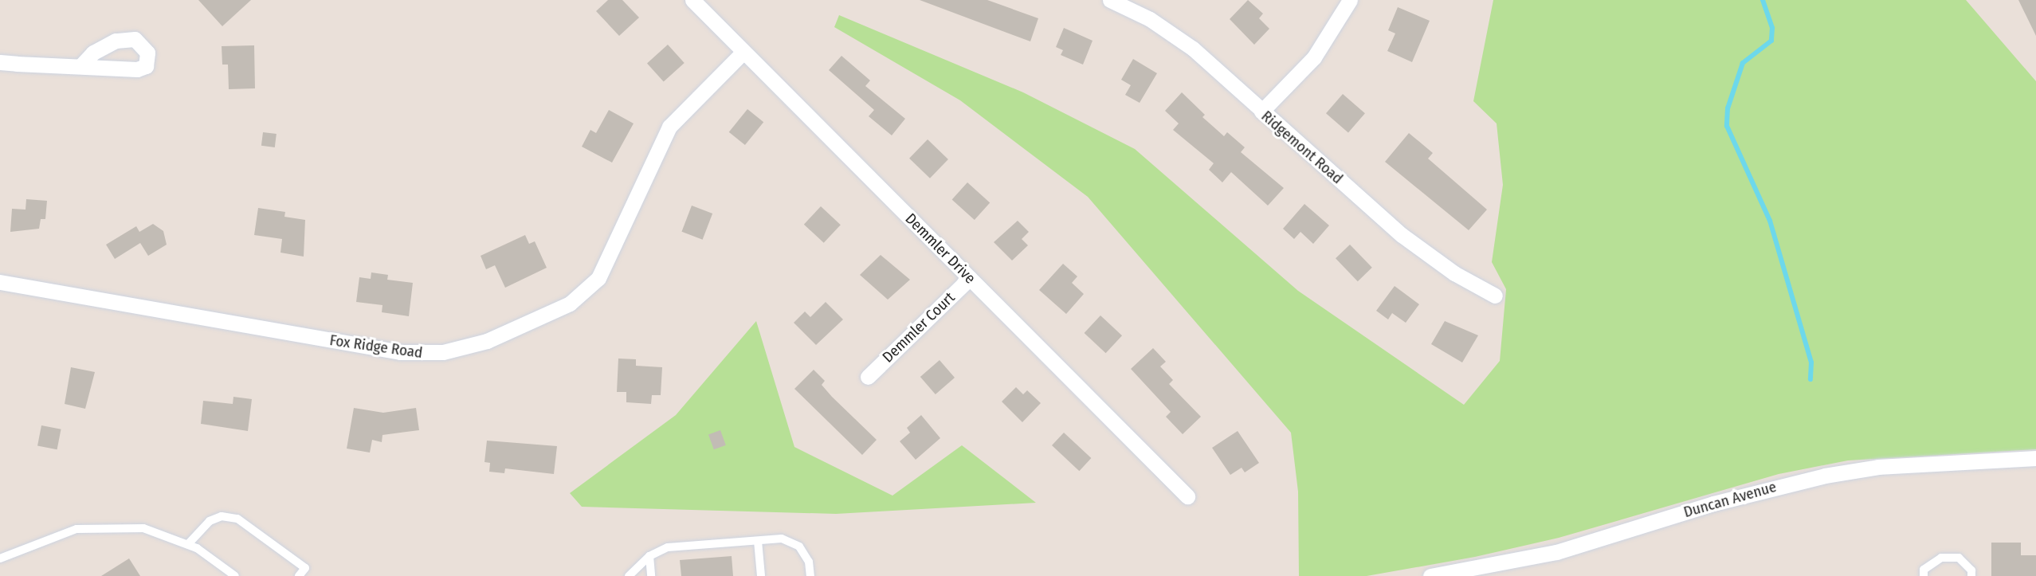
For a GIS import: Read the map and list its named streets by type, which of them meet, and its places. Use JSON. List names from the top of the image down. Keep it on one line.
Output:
{"streets":{"street":["Ridgemont Road","Demmler Drive","Demmler Court","Fox Ridge Road","Duncan Avenue"]},"crossings":[["Demmler Drive","Demmler Court"],["Demmler Drive","Fox Ridge Road"]]}
